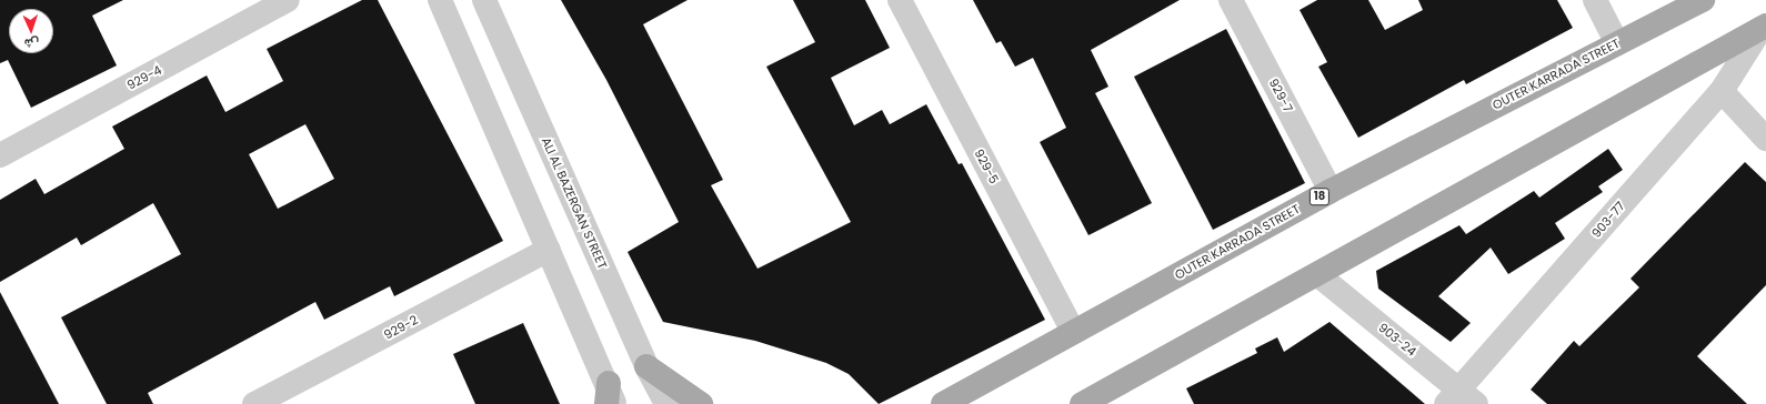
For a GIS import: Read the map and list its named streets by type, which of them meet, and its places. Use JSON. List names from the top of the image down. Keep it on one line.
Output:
{"streets":{"main road":["OUTER KARRADA STREET","18"],"street":["929-4","929-7","929-5","ALI AL BAZERGAN STREET","903-77","929-2","903-24"]},"crossings":[["OUTER KARRADA STREET","929-7"],["OUTER KARRADA STREET","929-5"],["903-77","903-24"]],"north":"bottom"}
